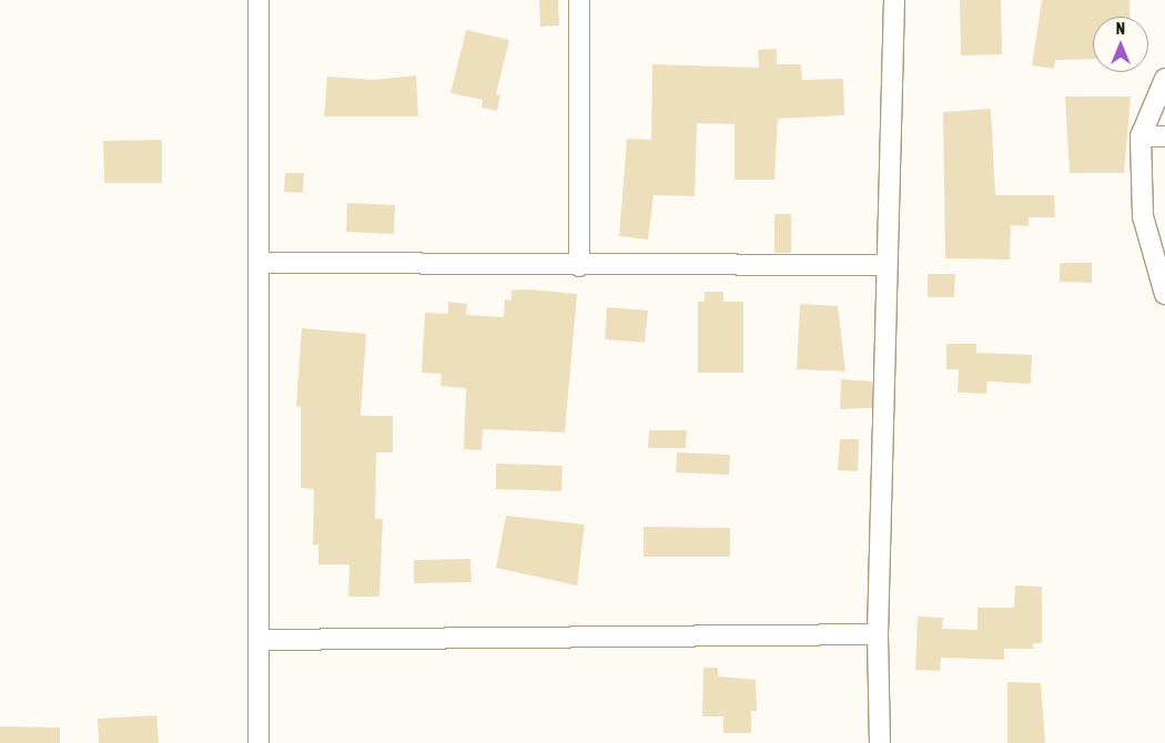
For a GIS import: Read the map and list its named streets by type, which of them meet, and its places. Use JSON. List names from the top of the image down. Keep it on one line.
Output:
{"north":"top"}
